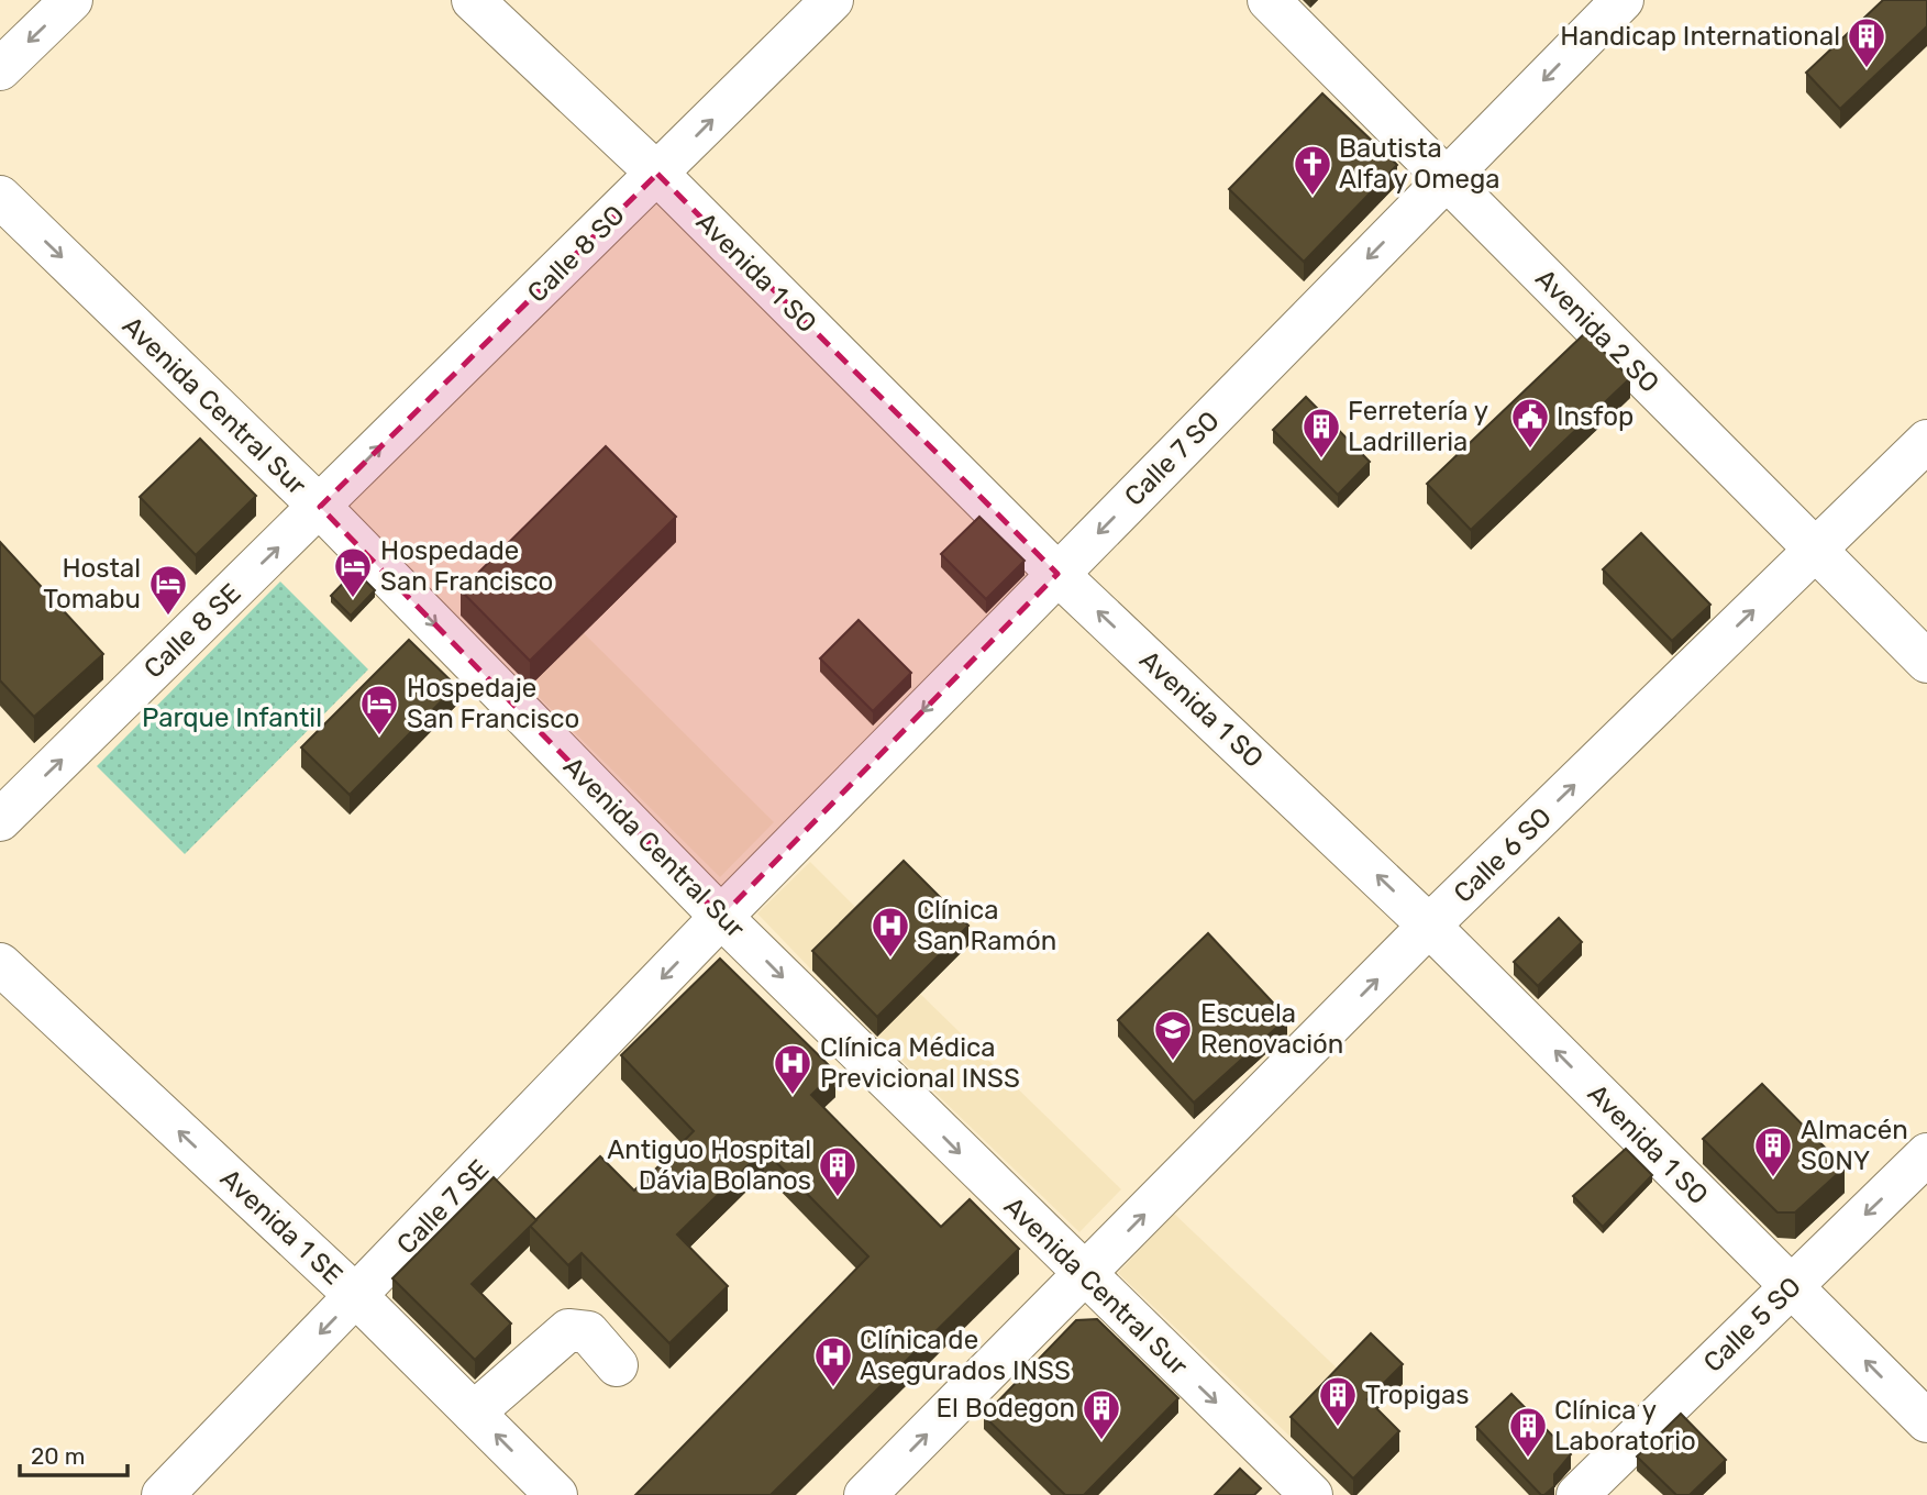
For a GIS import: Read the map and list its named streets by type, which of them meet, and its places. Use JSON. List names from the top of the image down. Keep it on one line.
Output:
{"streets":{"street":["Calle 8 SO","Avenida 1 SO","Avenida 2 SO","Avenida Central Sur","Calle 7 SO","Calle 8 SE","Calle 6 SO","Calle 7 SE","Avenida 1 SE","Calle 5 SO"]},"crossings":[["Calle 8 SO","Avenida 1 SO"],["Calle 8 SO","Avenida Central Sur"],["Calle 8 SO","Calle 8 SE"],["Avenida 1 SO","Calle 7 SO"],["Avenida 1 SO","Calle 6 SO"],["Avenida 1 SO","Calle 5 SO"],["Avenida 2 SO","Calle 7 SO"],["Avenida 2 SO","Calle 6 SO"],["Avenida Central Sur","Calle 7 SO"],["Avenida Central Sur","Calle 8 SE"],["Avenida Central Sur","Calle 6 SO"],["Avenida Central Sur","Calle 7 SE"],["Calle 7 SO","Calle 7 SE"],["Calle 7 SE","Avenida 1 SE"]],"one_way":["Calle 8 SO","Avenida 1 SO","Avenida Central Sur","Calle 7 SO","Calle 8 SE","Calle 6 SO","Calle 7 SE","Avenida 1 SE","Calle 5 SO"],"parks":["Parque Infantil"],"places":{"building":["Handicap International","Ferretería y Ladrilleria","Almacén SONY","Antiguo Hospital Dávia Bolanos","Tropigas","El Bodegon","Clínica y Laboratorio"],"church":["Bautista Alfa y Omega"],"public building":["Insfop"],"hotel":["Hospedade San Francisco","Hostal Tomabu","Hospedaje San Francisco"],"hospital":["Clínica San Ramón","Clínica Médica Previcional INSS","Clínica de Asegurados INSS"],"school or university":["Escuela Renovación"]},"scale_bar":"20 m"}
